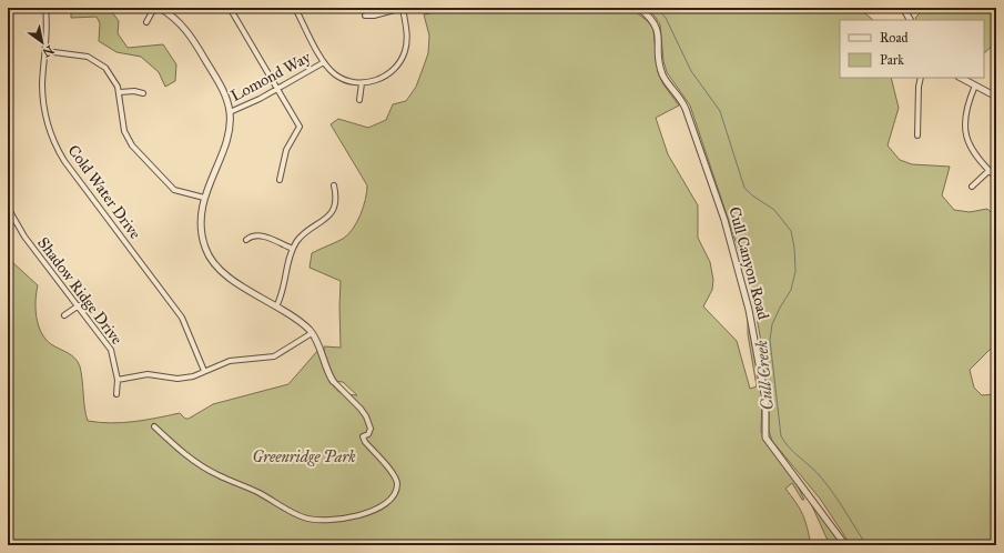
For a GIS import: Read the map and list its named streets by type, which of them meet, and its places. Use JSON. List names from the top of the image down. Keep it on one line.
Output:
{"streets":{"street":["Lomond Way","Cold Water Drive","Cull Canyon Road","Shadow Ridge Drive"]},"water":["Cull Creek"],"parks":["Greenridge Park"],"legend":["Road","Park"],"north":"bottom right"}
